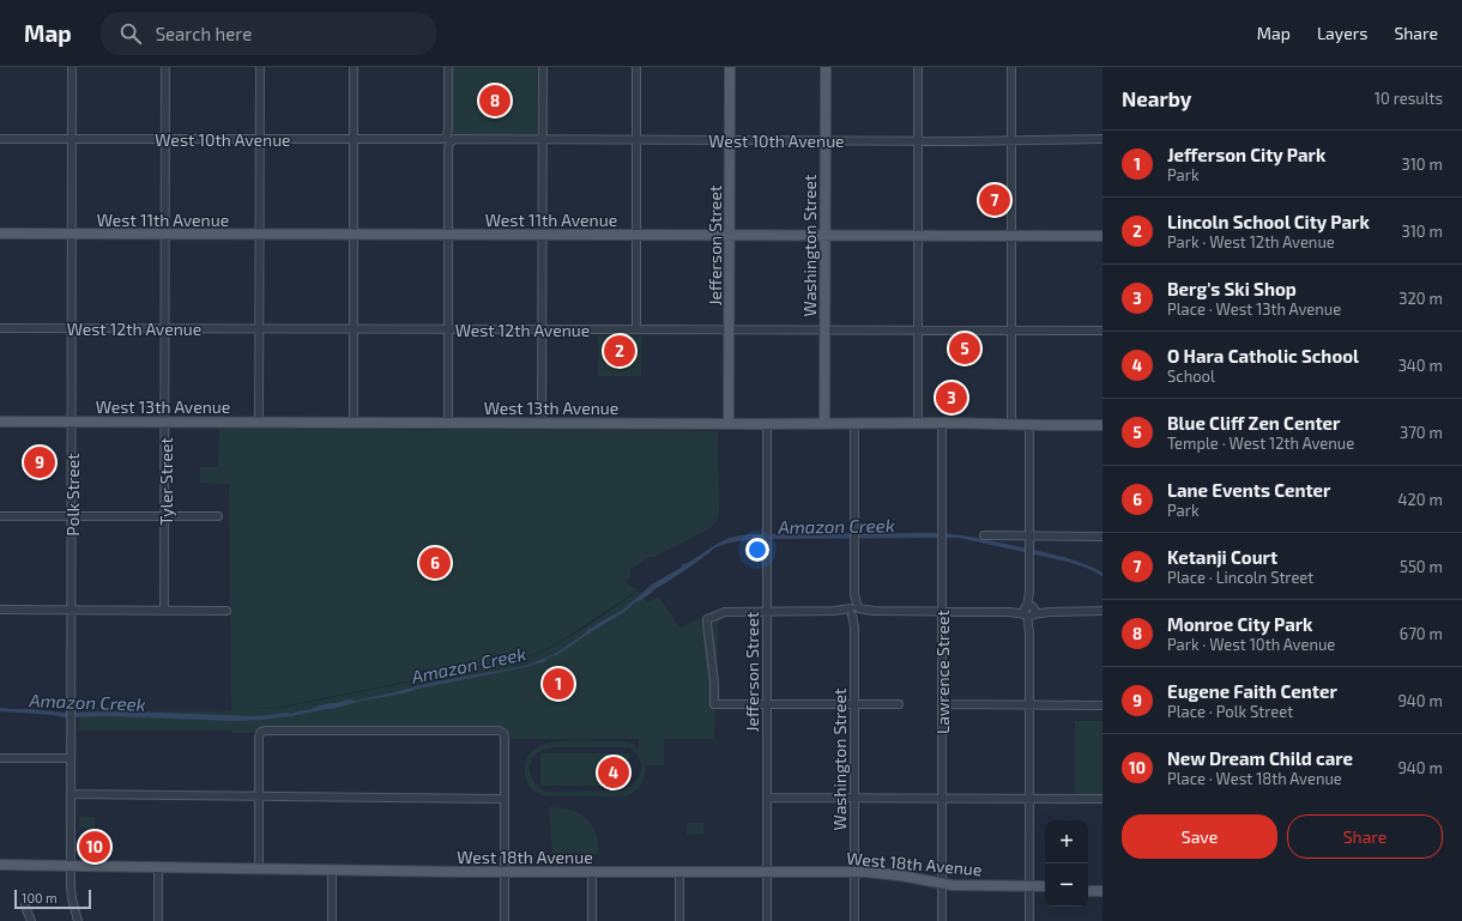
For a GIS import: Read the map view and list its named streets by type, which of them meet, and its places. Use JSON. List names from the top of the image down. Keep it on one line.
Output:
{"streets":{"main road":["West 11th Avenue","Jefferson Street","Washington Street","West 13th Avenue","West 18th Avenue"],"street":["West 10th Avenue","West 12th Avenue","Tyler Street","Polk Street","Lawrence Street"]},"crossings":[["West 10th Avenue","Jefferson Street"],["West 10th Avenue","Washington Street"],["West 10th Avenue","Tyler Street"],["West 10th Avenue","Polk Street"],["West 11th Avenue","Jefferson Street"],["West 11th Avenue","Washington Street"],["West 11th Avenue","Tyler Street"],["West 11th Avenue","Polk Street"],["Jefferson Street","West 12th Avenue"],["Jefferson Street","West 13th Avenue"],["Jefferson Street","West 18th Avenue"],["Washington Street","West 12th Avenue"],["Washington Street","West 13th Avenue"],["Washington Street","West 18th Avenue"],["West 12th Avenue","Tyler Street"],["West 12th Avenue","Polk Street"],["West 13th Avenue","Tyler Street"],["West 13th Avenue","Polk Street"],["West 13th Avenue","Lawrence Street"],["Polk Street","West 18th Avenue"],["Lawrence Street","West 18th Avenue"]],"water":["Amazon Creek"],"scale_bar":"100 m","page":{"header":"Map","search":"Search here","nav":["Map","Layers","Share"],"heading":["Nearby","10 results"],"pins":["8","7","5","2","3","9","6","1","4","10"],"list":[{"mark":"1","name":"Jefferson City Park","note":"Park","value":"310 m"},{"mark":"2","name":"Lincoln School City Park","note":"Park · West 12th Avenue","value":"310 m"},{"mark":"3","name":"Berg's Ski Shop","note":"Place · West 13th Avenue","value":"320 m"},{"mark":"4","name":"O Hara Catholic School","note":"School","value":"340 m"},{"mark":"5","name":"Blue Cliff Zen Center","note":"Temple · West 12th Avenue","value":"370 m"},{"mark":"6","name":"Lane Events Center","note":"Park","value":"420 m"},{"mark":"7","name":"Ketanji Court","note":"Place · Lincoln Street","value":"550 m"},{"mark":"8","name":"Monroe City Park","note":"Park · West 10th Avenue","value":"670 m"},{"mark":"9","name":"Eugene Faith Center","note":"Place · Polk Street","value":"940 m"},{"mark":"10","name":"New Dream Child care","note":"Place · West 18th Avenue","value":"940 m"}],"buttons":["Save","Share"],"map_buttons":["+","−"],"scale":"100 m"}}
